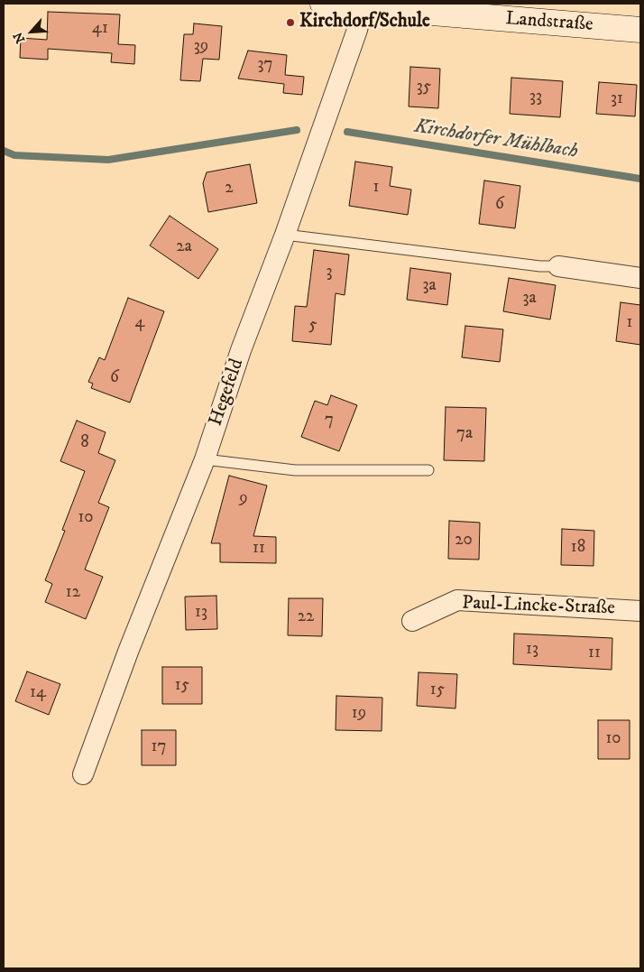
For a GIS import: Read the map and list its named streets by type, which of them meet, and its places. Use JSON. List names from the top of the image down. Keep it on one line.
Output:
{"streets":{"street":["Landstraße","Hegefeld","Paul-Lincke-Straße"]},"crossings":[["Landstraße","Hegefeld"]],"water":["Kirchdorfer Mühlbach"],"places":["Kirchdorf/Schule"],"house_numbers":["41","39","37","35","33","31","1","2","6","2a","3","3a","3a","4","1","5","6","7","7a","8","9","10","20","18","11","12","13","22","13","11","15","15","14","19","10","17"],"north":"bottom left"}
